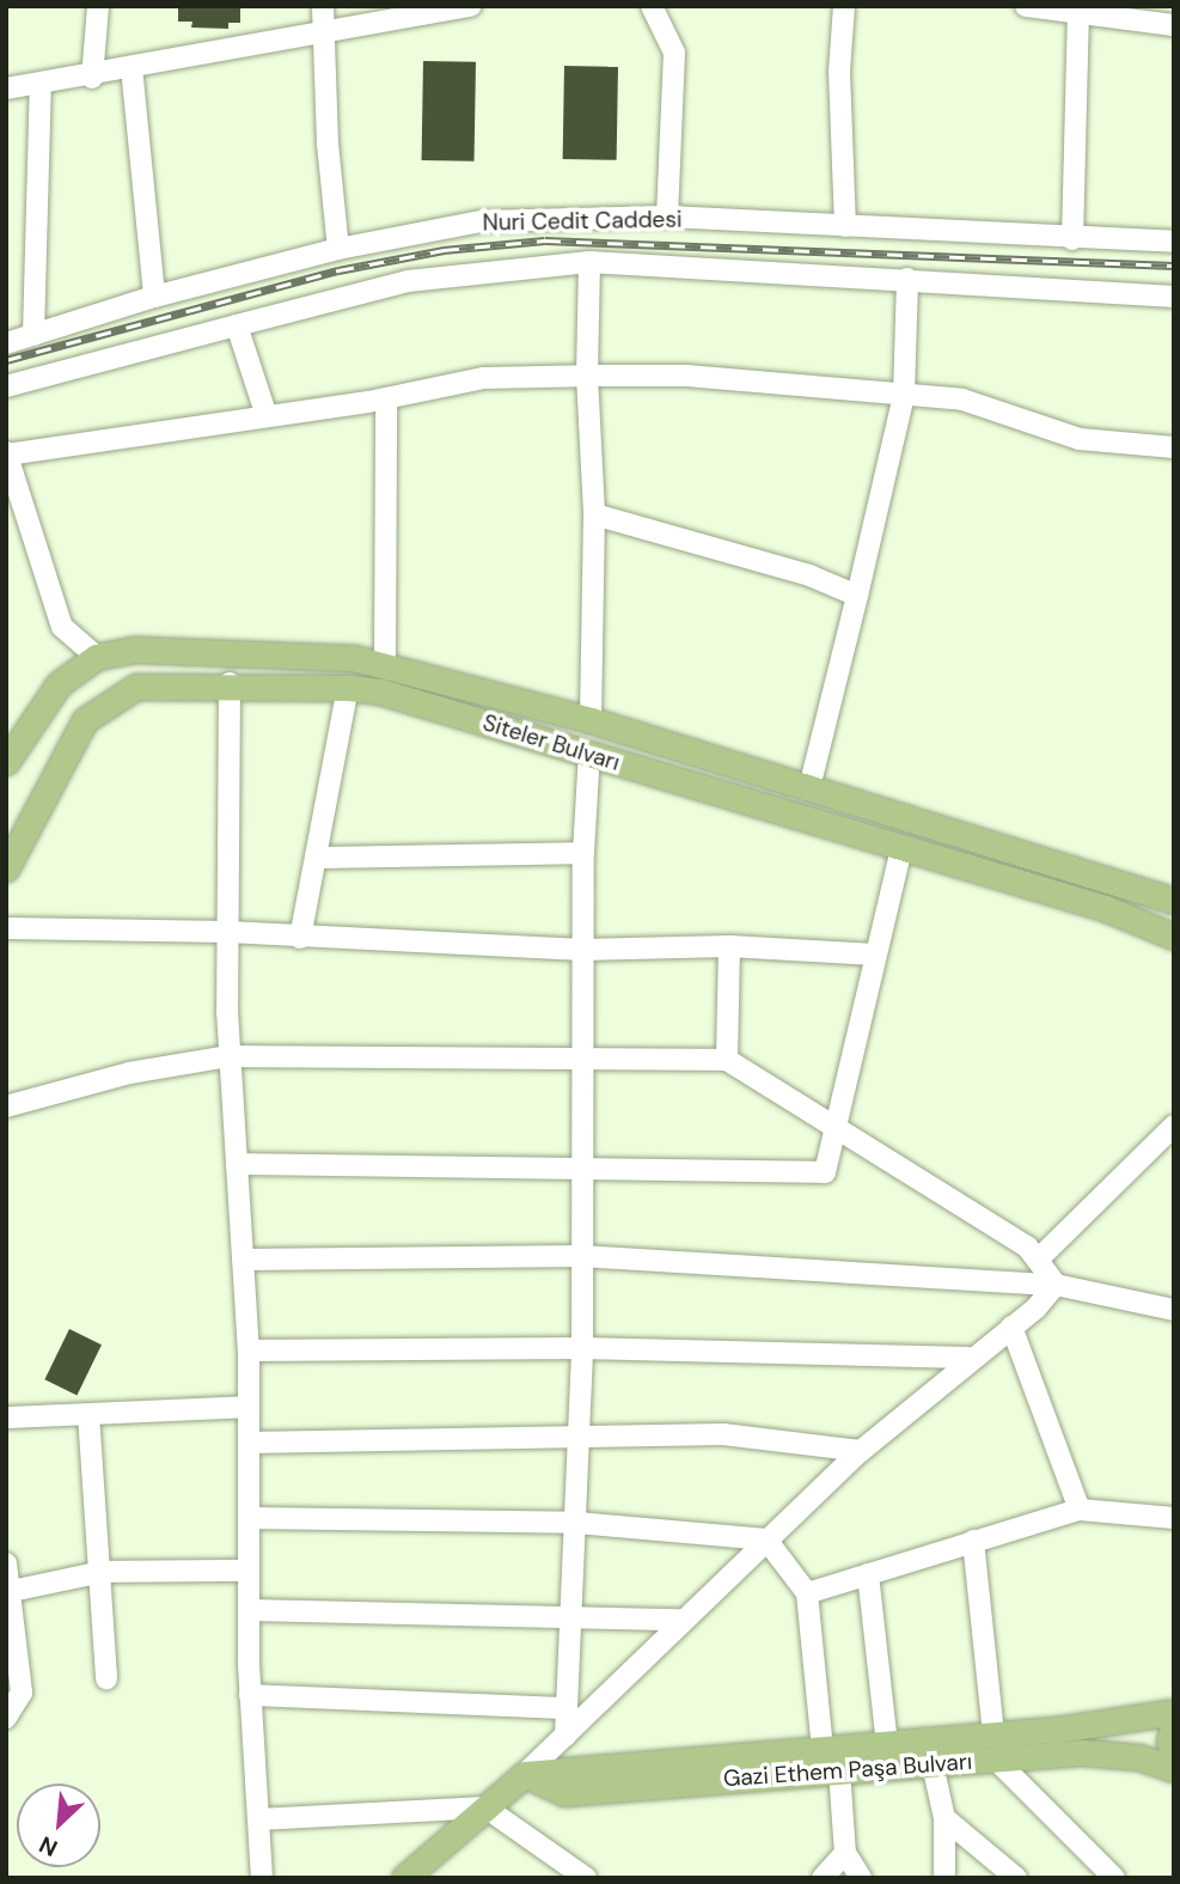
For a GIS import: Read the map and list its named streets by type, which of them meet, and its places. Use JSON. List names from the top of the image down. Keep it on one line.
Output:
{"streets":{"main road":["Siteler Bulvarı","Gazi Ethem Paşa Bulvarı"],"street":["Nuri Cedit Caddesi"]},"north":"bottom left"}
